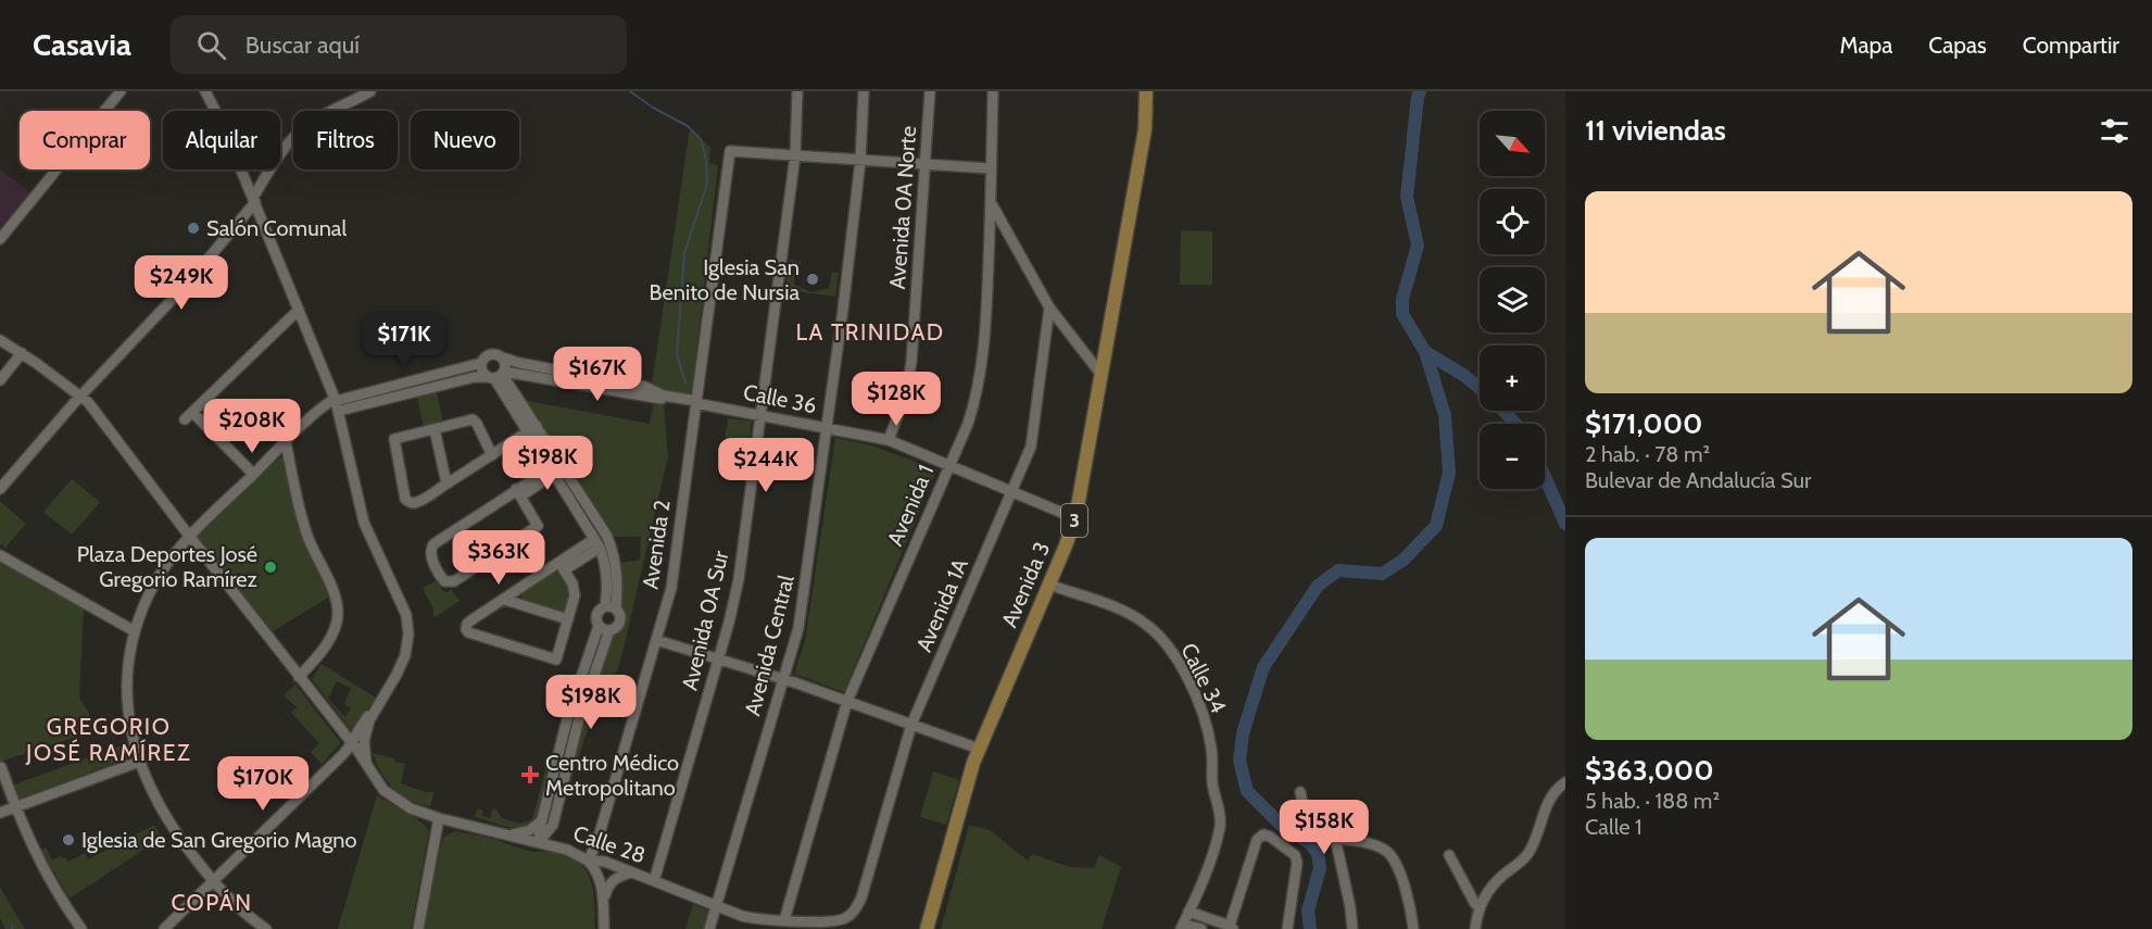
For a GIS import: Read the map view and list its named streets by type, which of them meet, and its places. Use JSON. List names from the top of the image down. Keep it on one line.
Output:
{"streets":{"main road":["3","Avenida 3"],"street":["Avenida 0A Norte","Calle 36","Avenida 1","Avenida 2","Avenida 1A","Avenida 0A Sur","Avenida Central","Calle 34","Calle 28"]},"crossings":[["Avenida 0A Norte","Calle 36"],["Calle 36","Avenida 1"],["Calle 36","Avenida 2"],["Calle 36","Avenida 3"],["Calle 36","Avenida 1A"],["Calle 36","Avenida 0A Sur"],["Calle 36","Avenida Central"],["Avenida 1","Calle 28"],["Avenida 2","Avenida 0A Sur"],["Avenida 2","Calle 28"],["Avenida 3","Calle 34"],["Avenida 1A","Calle 28"],["Avenida 0A Sur","Calle 28"],["Avenida Central","Calle 28"]],"districts":["LA TRINIDAD","GREGORIO JOSÉ RAMÍREZ","COPÁN"],"places":{"other":["Salón Comunal","Iglesia San Benito de Nursia","Plaza Deportes José Gregorio Ramírez","Iglesia de San Gregorio Magno"],"health":["Centro Médico Metropolitano"]},"north":"bottom right","page":{"header":"Casavia","search":"Buscar aquí","nav":["Mapa","Capas","Compartir"],"heading":"11 viviendas","map_buttons":["+","−"],"chip":["Comprar","Alquilar","Filtros","Nuevo"],"list":[{"name":"$171,000","note":"2 hab. · 78 m² · Bulevar de Andalucía Sur"},{"name":"$363,000","note":"5 hab. · 188 m² · Calle 1"}],"price":["$249K","$171K","$167K","$128K","$208K","$198K","$244K","$363K","$198K","$170K","$158K"]}}
